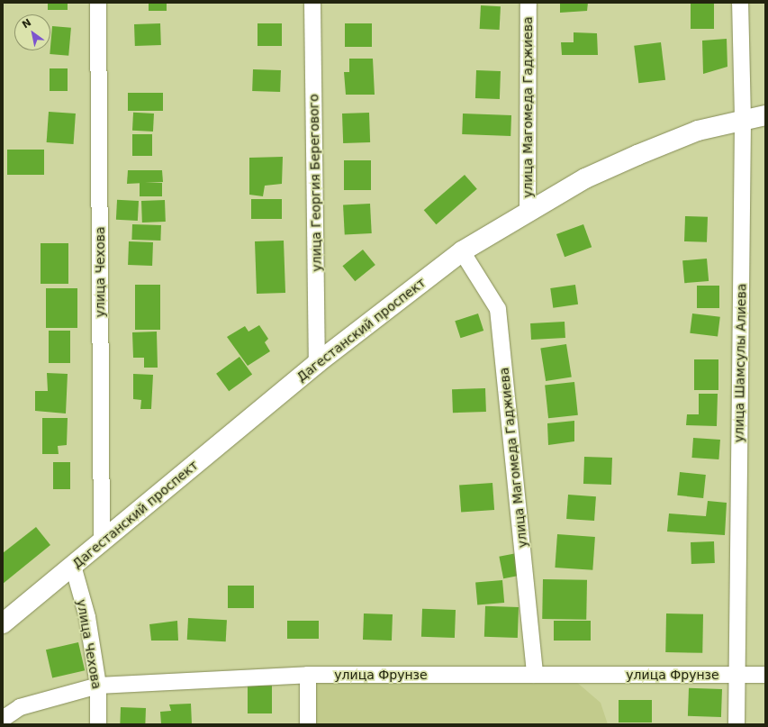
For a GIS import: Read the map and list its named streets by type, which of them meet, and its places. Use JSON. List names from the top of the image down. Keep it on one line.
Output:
{"streets":{"highway":["Дагестанский проспект"],"street":["улица Магомеда Гаджиева","улица Георгия Берегового","улица Чехова","улица Шамсулы Алиева","улица Фрунзе"]},"crossings":[["улица Магомеда Гаджиева","Дагестанский проспект"],["улица Магомеда Гаджиева","улица Фрунзе"],["улица Георгия Берегового","Дагестанский проспект"],["улица Чехова","Дагестанский проспект"],["улица Чехова","улица Фрунзе"],["Дагестанский проспект","улица Шамсулы Алиева"],["улица Шамсулы Алиева","улица Фрунзе"]],"north":"top left"}
